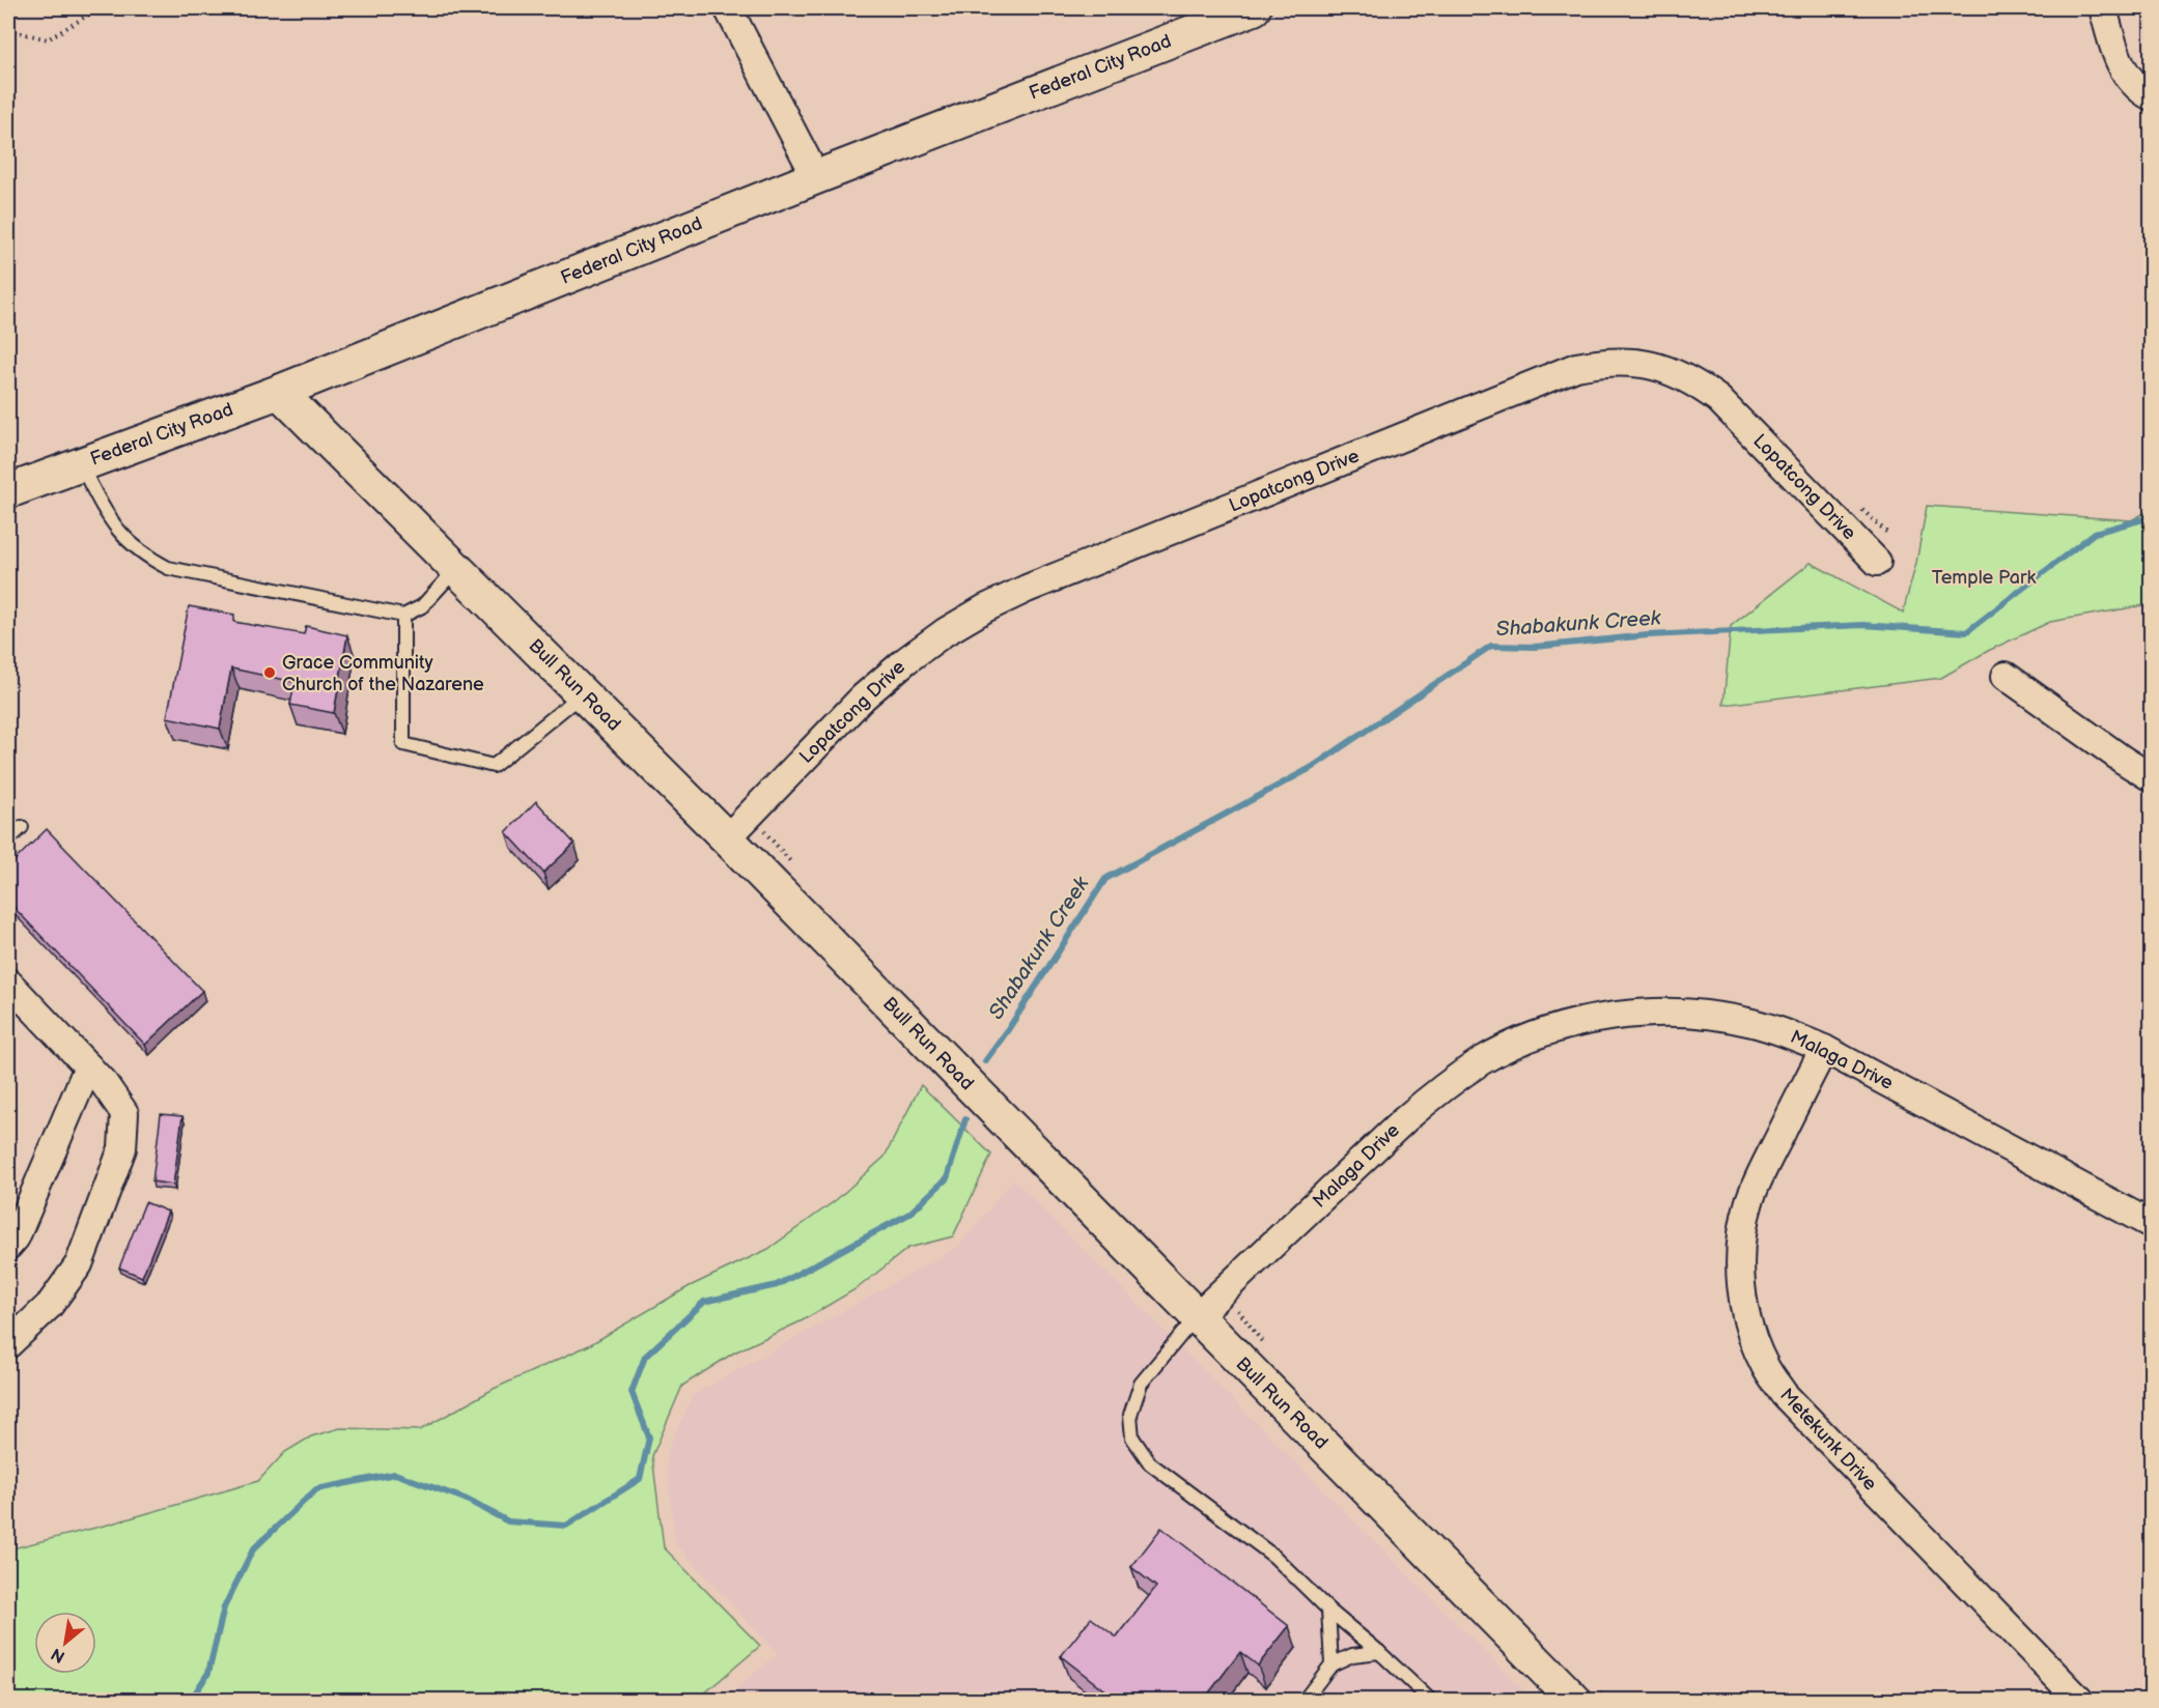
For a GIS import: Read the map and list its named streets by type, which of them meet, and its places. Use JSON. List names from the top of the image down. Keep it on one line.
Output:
{"streets":{"street":["Federal City Road","Lopatcong Drive","Bull Run Road","Malaga Drive","Metekunk Drive"]},"crossings":[["Federal City Road","Bull Run Road"],["Lopatcong Drive","Bull Run Road"],["Bull Run Road","Malaga Drive"],["Malaga Drive","Metekunk Drive"]],"water":["Shabakunk Creek"],"parks":["Temple Park"],"places":["Grace Community Church of the Nazarene"],"north":"bottom left"}
